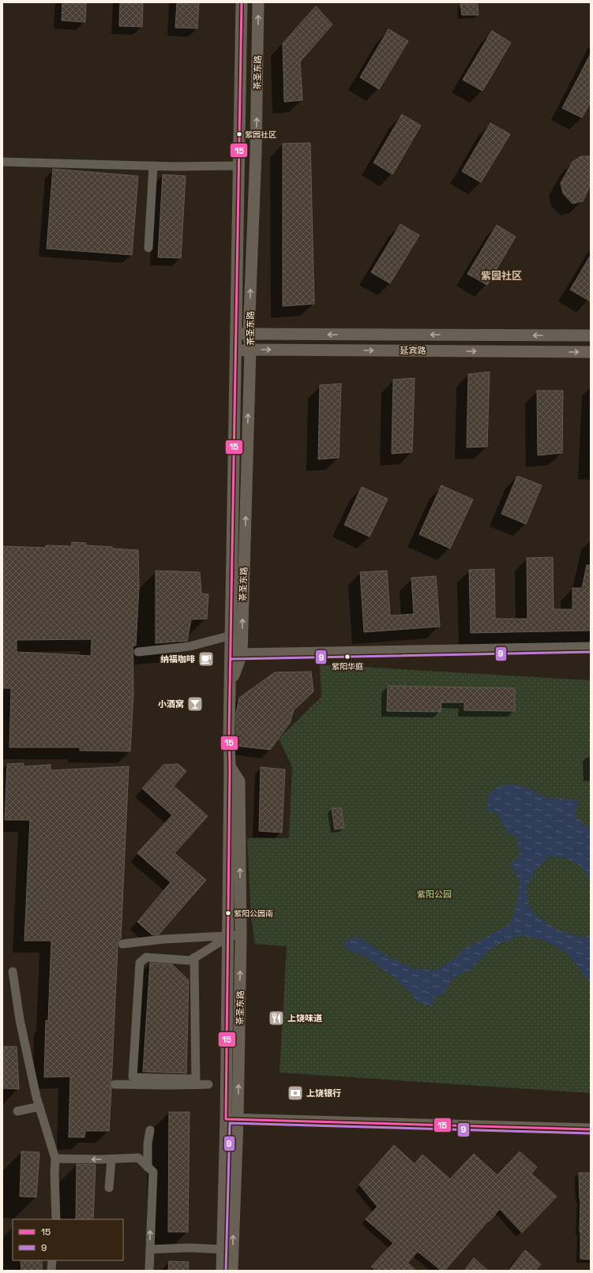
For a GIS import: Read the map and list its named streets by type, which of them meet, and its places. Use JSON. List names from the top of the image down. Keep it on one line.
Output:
{"streets":{"main road":["茶圣东路","延宾路"]},"crossings":[["茶圣东路","延宾路"]],"districts":["紫园社区"],"parks":["紫阳公园"],"places":{"other":["紫园社区","紫阳华庭","紫阳公园南"],"cafe":["纳福咖啡"],"bar":["小酒窝"],"restaurant":["上饶味道"],"bank":["上饶银行"]},"lines":["transit line 15","transit line 9"],"legend":["15","9"]}
